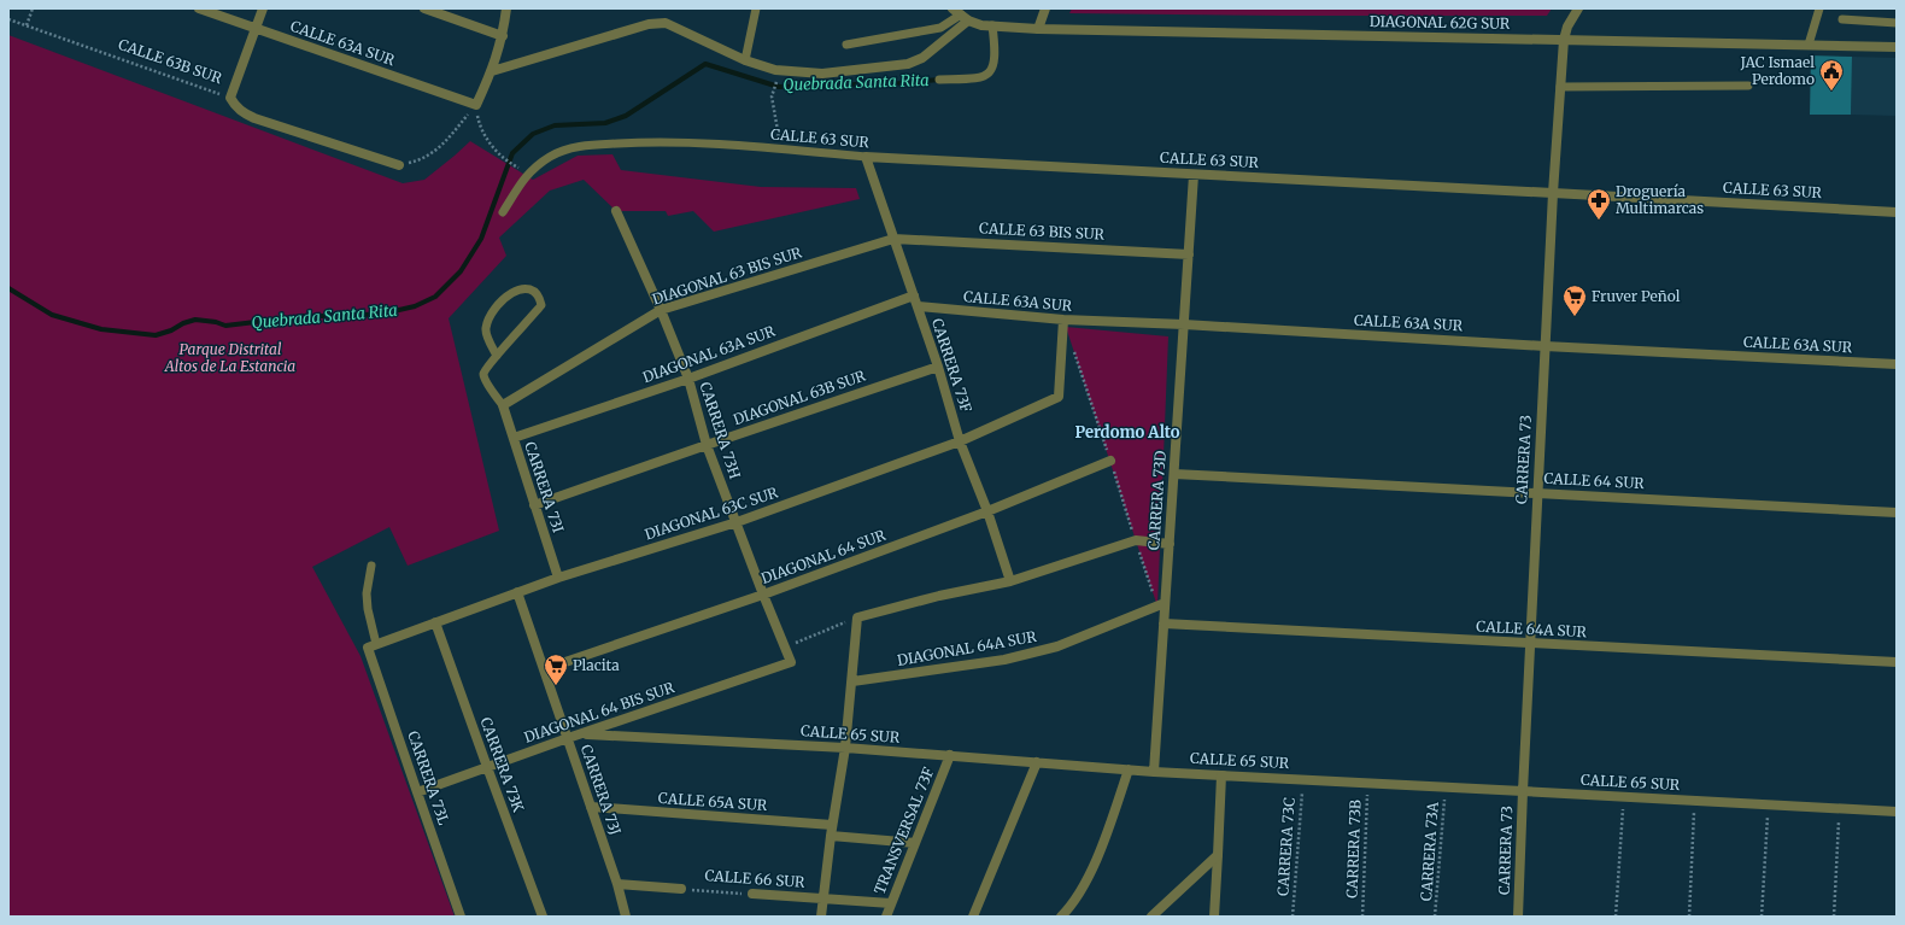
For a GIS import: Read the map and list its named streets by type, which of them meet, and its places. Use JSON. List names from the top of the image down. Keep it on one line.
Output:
{"streets":{"street":["DIAGONAL 62G SUR","CALLE 63A SUR","CALLE 63B SUR","CALLE 63 SUR","CALLE 63 BIS SUR","DIAGONAL 63 BIS SUR","DIAGONAL 63A SUR","CARRERA 73F","DIAGONAL 63B SUR","CARRERA 73H","CARRERA 73","CALLE 64 SUR","CARRERA 73I","CARRERA 73D","DIAGONAL 63C SUR","DIAGONAL 64 SUR","CALLE 64A SUR","DIAGONAL 64A SUR","DIAGONAL 64 BIS SUR","CALLE 65 SUR","CARRERA 73K","CARRERA 73L","CARRERA 73J","CALLE 65A SUR","TRANSVERSAL 73F","CALLE 66 SUR"],"path":["CARRERA 73C","CARRERA 73B","CARRERA 73A"]},"crossings":[["DIAGONAL 62G SUR","CARRERA 73"],["CALLE 63A SUR","CARRERA 73F"],["CALLE 63A SUR","CARRERA 73"],["CALLE 63A SUR","CARRERA 73D"],["CALLE 63A SUR","DIAGONAL 63C SUR"],["CALLE 63 SUR","CARRERA 73F"],["CALLE 63 SUR","CARRERA 73"],["CALLE 63 SUR","CARRERA 73D"],["CALLE 63 BIS SUR","DIAGONAL 63 BIS SUR"],["CALLE 63 BIS SUR","CARRERA 73F"],["CALLE 63 BIS SUR","CARRERA 73D"],["DIAGONAL 63 BIS SUR","CARRERA 73F"],["DIAGONAL 63 BIS SUR","CARRERA 73H"],["DIAGONAL 63 BIS SUR","CARRERA 73I"],["DIAGONAL 63A SUR","CARRERA 73F"],["DIAGONAL 63A SUR","CARRERA 73H"],["DIAGONAL 63A SUR","CARRERA 73I"],["CARRERA 73F","DIAGONAL 63B SUR"],["CARRERA 73F","DIAGONAL 63C SUR"],["CARRERA 73F","DIAGONAL 64 SUR"],["DIAGONAL 63B SUR","CARRERA 73H"],["DIAGONAL 63B SUR","CARRERA 73I"],["CARRERA 73H","DIAGONAL 63C SUR"],["CARRERA 73H","DIAGONAL 64 SUR"],["CARRERA 73H","DIAGONAL 64 BIS SUR"],["CARRERA 73","CALLE 64 SUR"],["CARRERA 73","CALLE 64A SUR"],["CARRERA 73","CALLE 65 SUR"],["CALLE 64 SUR","CARRERA 73D"],["CARRERA 73I","DIAGONAL 63C SUR"],["CARRERA 73D","CALLE 64A SUR"],["CARRERA 73D","DIAGONAL 64A SUR"],["CARRERA 73D","CALLE 65 SUR"],["DIAGONAL 63C SUR","CARRERA 73K"],["DIAGONAL 63C SUR","CARRERA 73L"],["DIAGONAL 63C SUR","CARRERA 73J"],["DIAGONAL 64 SUR","CARRERA 73J"],["DIAGONAL 64 BIS SUR","CALLE 65 SUR"],["DIAGONAL 64 BIS SUR","CARRERA 73K"],["DIAGONAL 64 BIS SUR","CARRERA 73L"],["DIAGONAL 64 BIS SUR","CARRERA 73J"],["CALLE 65 SUR","TRANSVERSAL 73F"],["CALLE 65 SUR","CARRERA 73C"],["CALLE 65 SUR","CARRERA 73B"],["CALLE 65 SUR","CARRERA 73A"],["CARRERA 73J","CALLE 65A SUR"],["TRANSVERSAL 73F","CALLE 66 SUR"]],"districts":["Perdomo Alto"],"water":["Quebrada Santa Rita"],"parks":["Parque Distrital Altos de La Estancia"],"places":{"public building":["JAC Ismael Perdomo"],"pharmacy":["Droguería Multimarcas"],"supermarket":["Fruver Peñol","Placita"]}}
